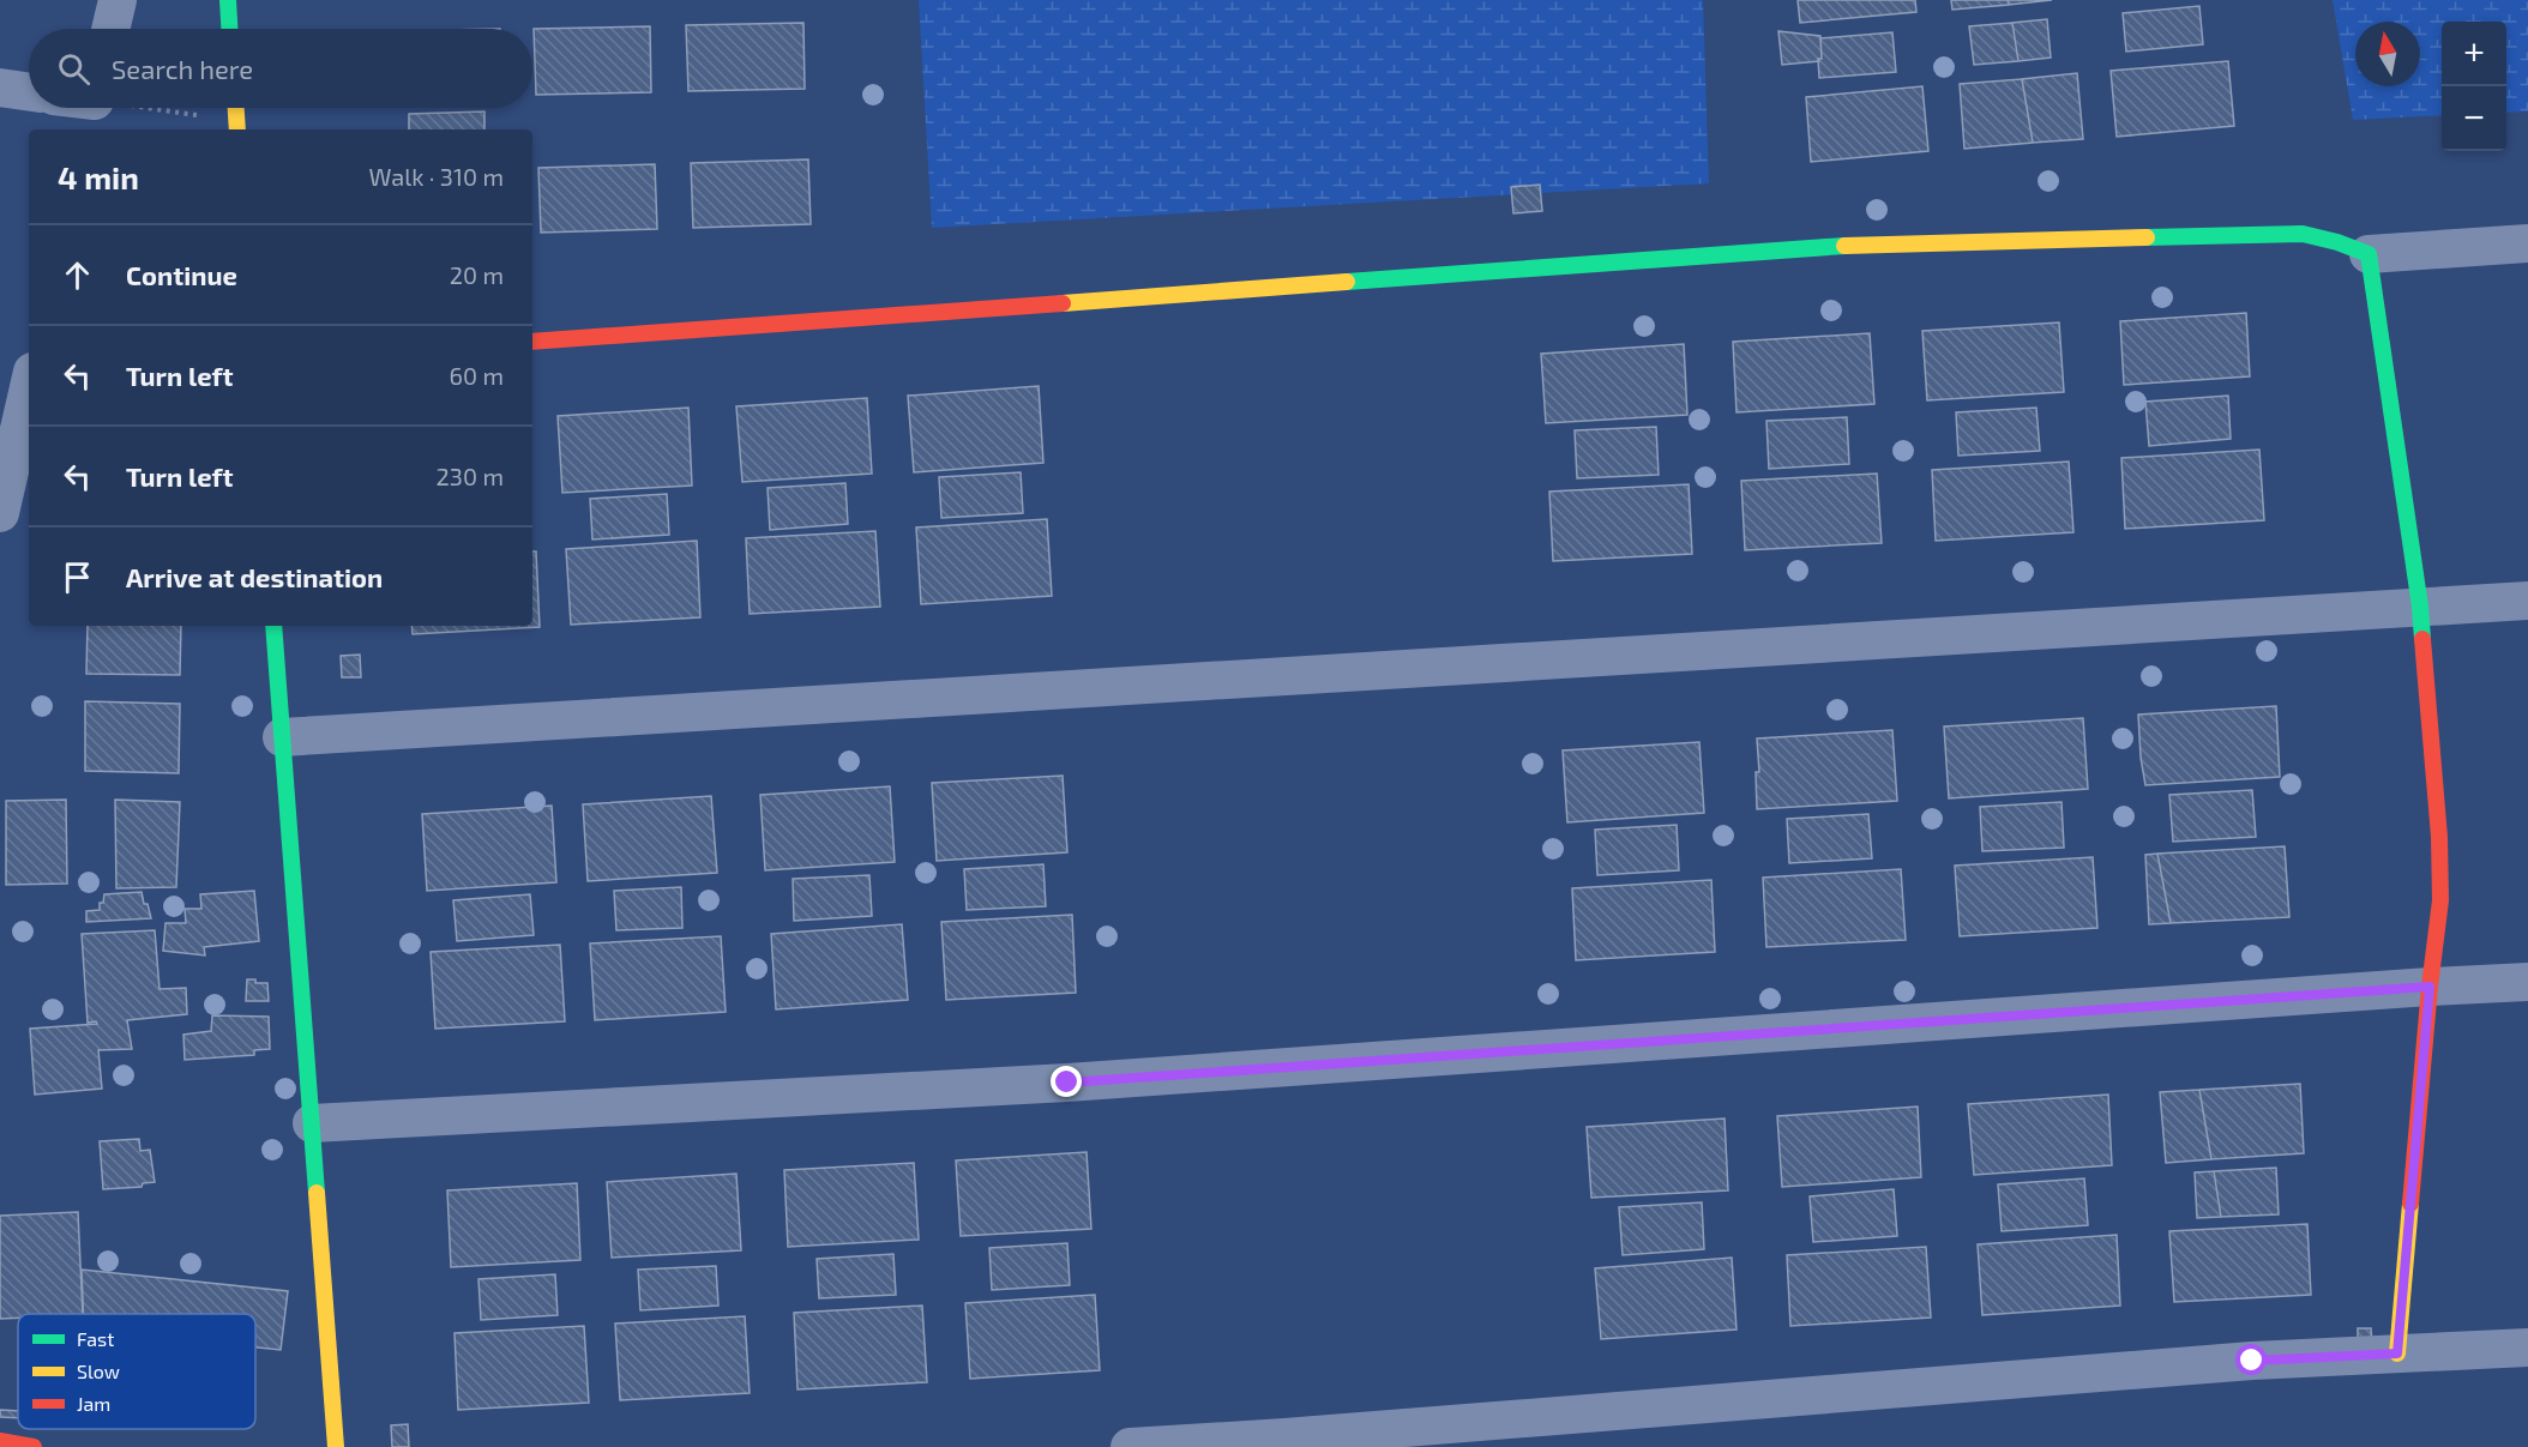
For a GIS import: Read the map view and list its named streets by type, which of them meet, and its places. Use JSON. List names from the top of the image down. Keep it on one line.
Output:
{"legend":["Fast","Slow","Jam"],"north":"top","page":{"map_buttons":["+","−"],"search":"Search here","heading":["4 min","Walk · 310 m"],"list":[["Continue","20 m"],["Turn left","60 m"],["Turn left","230 m"],"Arrive at destination"]}}
